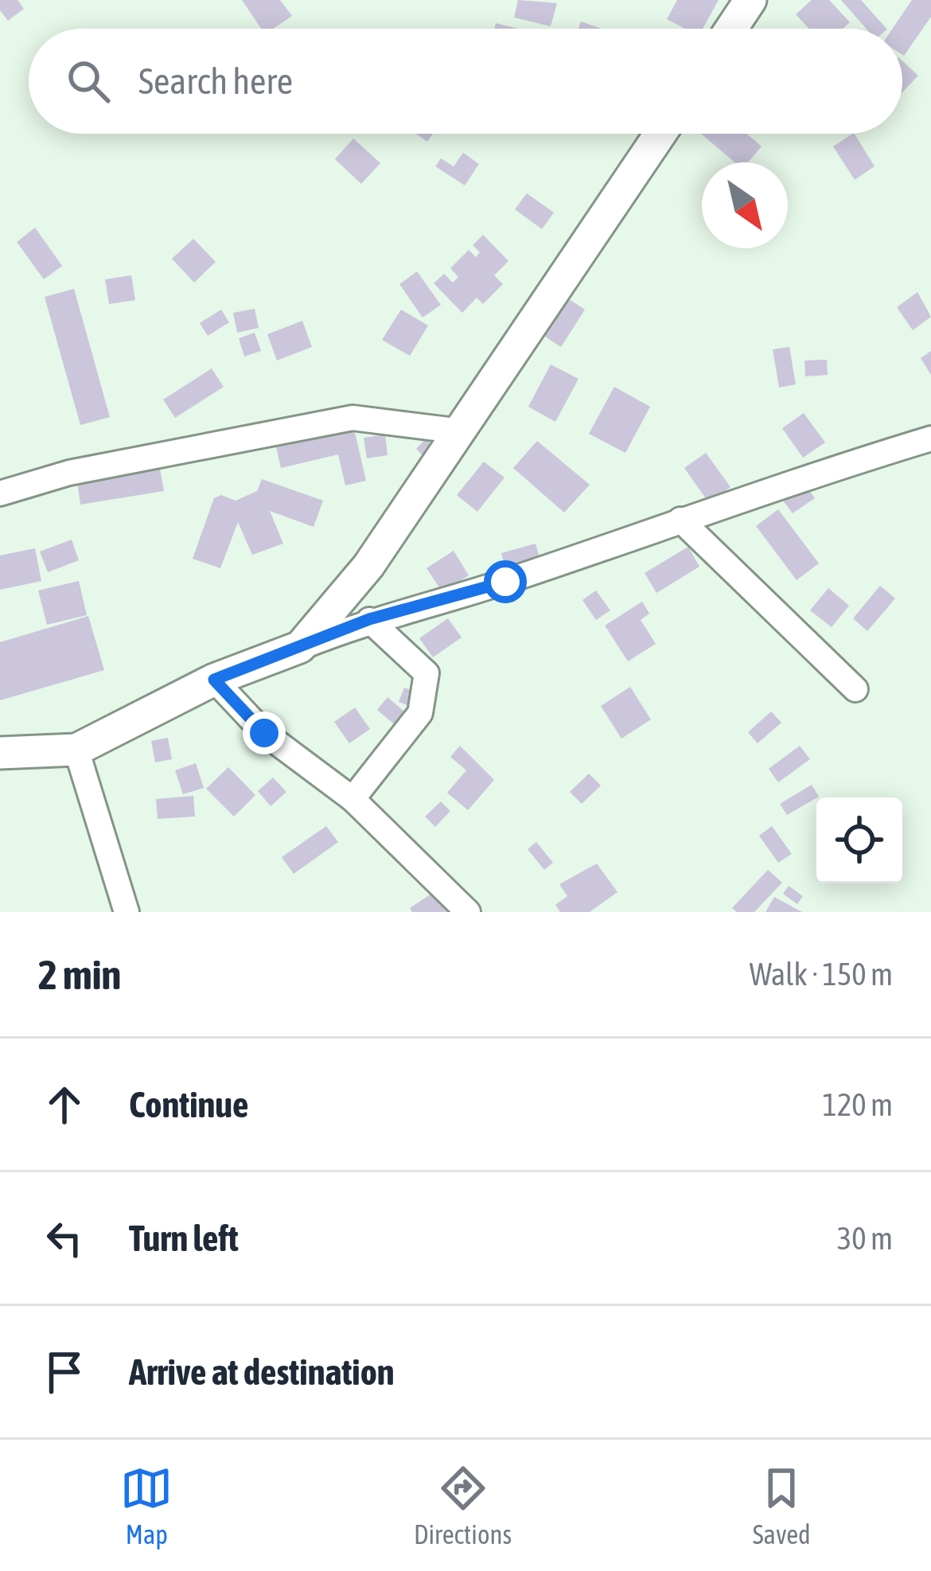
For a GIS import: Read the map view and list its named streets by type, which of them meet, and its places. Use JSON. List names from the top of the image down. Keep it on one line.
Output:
{"north":"bottom right","page":{"search":"Search here","heading":["2 min","Walk · 150 m"],"list":[["Continue","120 m"],["Turn left","30 m"],"Arrive at destination"],"nav":["Map","Directions","Saved"]}}
